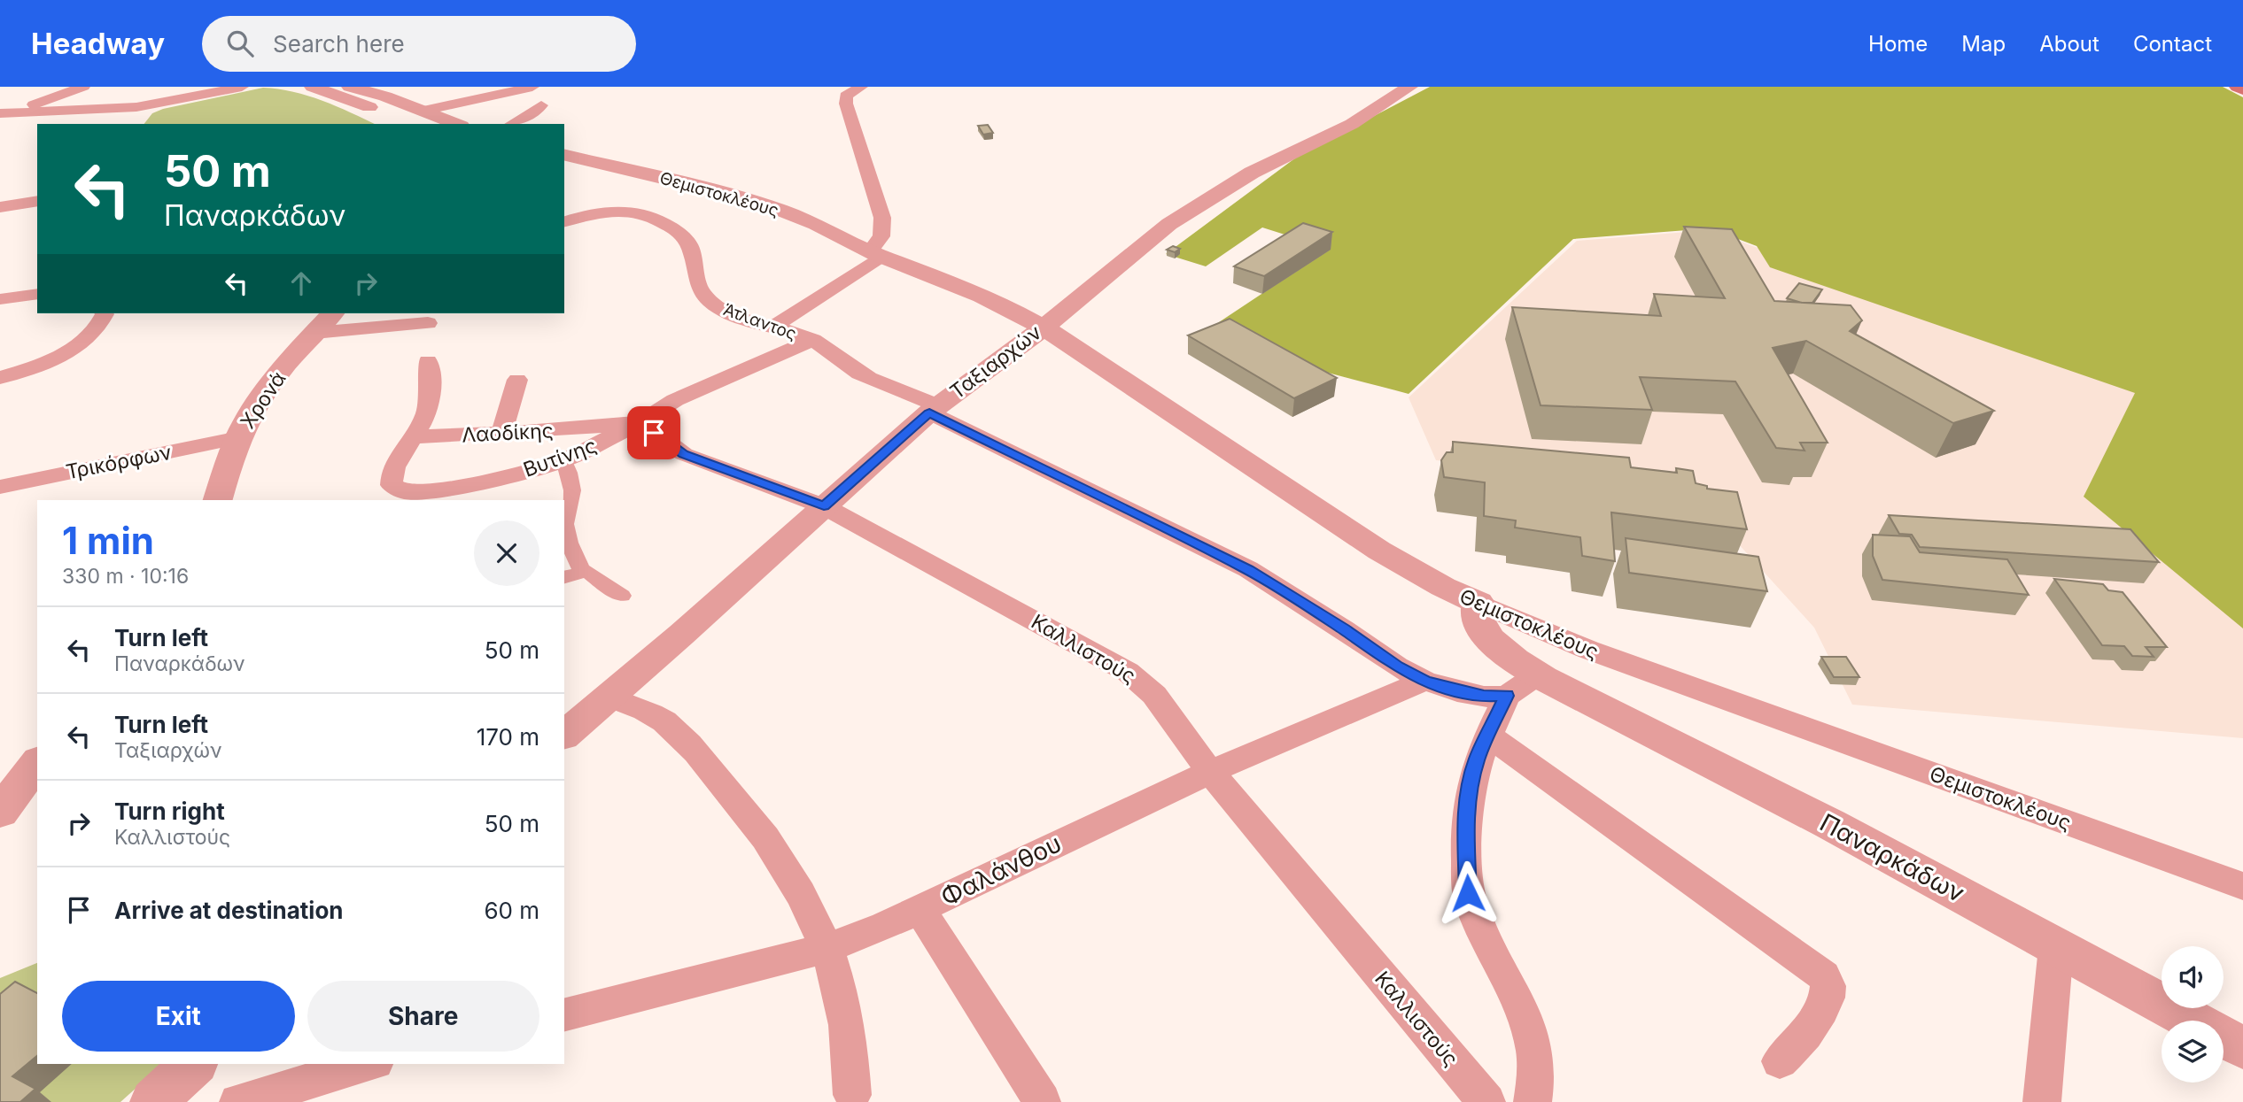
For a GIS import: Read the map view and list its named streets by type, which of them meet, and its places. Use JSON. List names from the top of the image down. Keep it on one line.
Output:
{"streets":{"street":["Θεμιστοκλέους","Άτλαντος","Ταξιαρχών","Χρονά","Λαοδίκης","Βυτίνης","Τρικόρφων","Καλλιστούς","Παναρκάδων","Φαλάνθου"]},"crossings":[["Θεμιστοκλέους","Ταξιαρχών"],["Θεμιστοκλέους","Παναρκάδων"],["Άτλαντος","Ταξιαρχών"],["Άτλαντος","Βυτίνης"],["Άτλαντος","Παναρκάδων"],["Ταξιαρχών","Καλλιστούς"],["Ταξιαρχών","Παναρκάδων"],["Χρονά","Τρικόρφων"],["Λαοδίκης","Βυτίνης"],["Λαοδίκης","Καλλιστούς"],["Βυτίνης","Καλλιστούς"],["Καλλιστούς","Φαλάνθου"],["Παναρκάδων","Φαλάνθου"]],"page":{"header":"Headway","search":"Search here","nav":["Home","Map","About","Contact"],"turn":["50 m","Παναρκάδων"],"heading":["1 min","330 m · 10:16"],"list":[{"name":"Turn left","note":"Παναρκάδων","value":"50 m"},{"name":"Turn left","note":"Ταξιαρχών","value":"170 m"},{"name":"Turn right","note":"Καλλιστούς","value":"50 m"},{"name":"Arrive at destination","value":"60 m"}],"buttons":["Exit","Share"]}}
